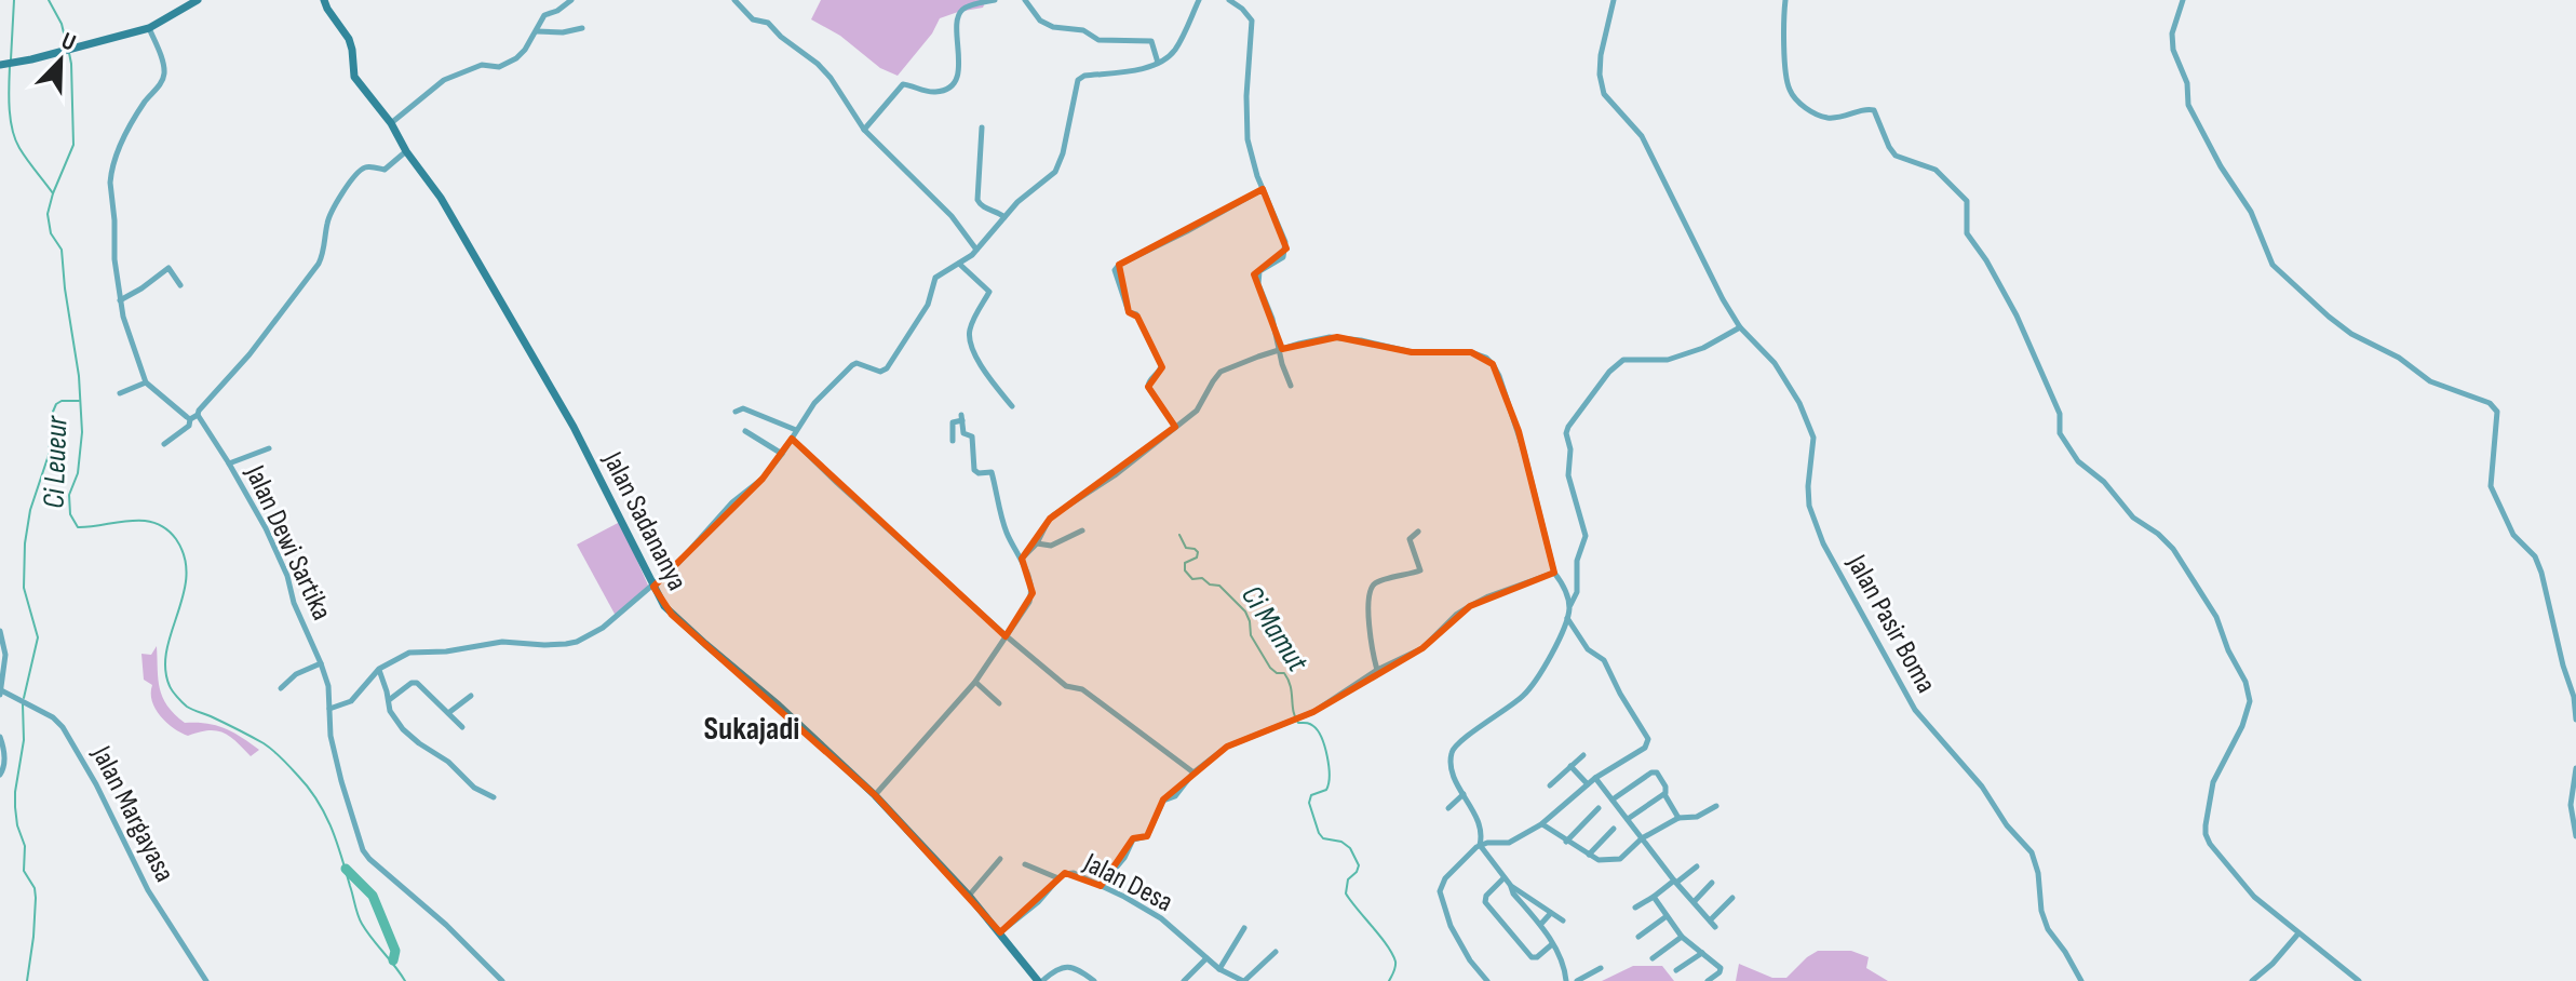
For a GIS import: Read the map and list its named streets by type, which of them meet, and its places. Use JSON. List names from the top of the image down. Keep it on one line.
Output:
{"streets":{"street":["Jalan Sadananya","Jalan Dewi Sartika","Jalan Pasir Boma","Jalan Margayasa","Jalan Desa"]},"crossings":[["Jalan Sadananya","Jalan Desa"]],"districts":["Sukajadi"],"water":["Ci Leueur","Ci Mamut"],"north":"top right"}
